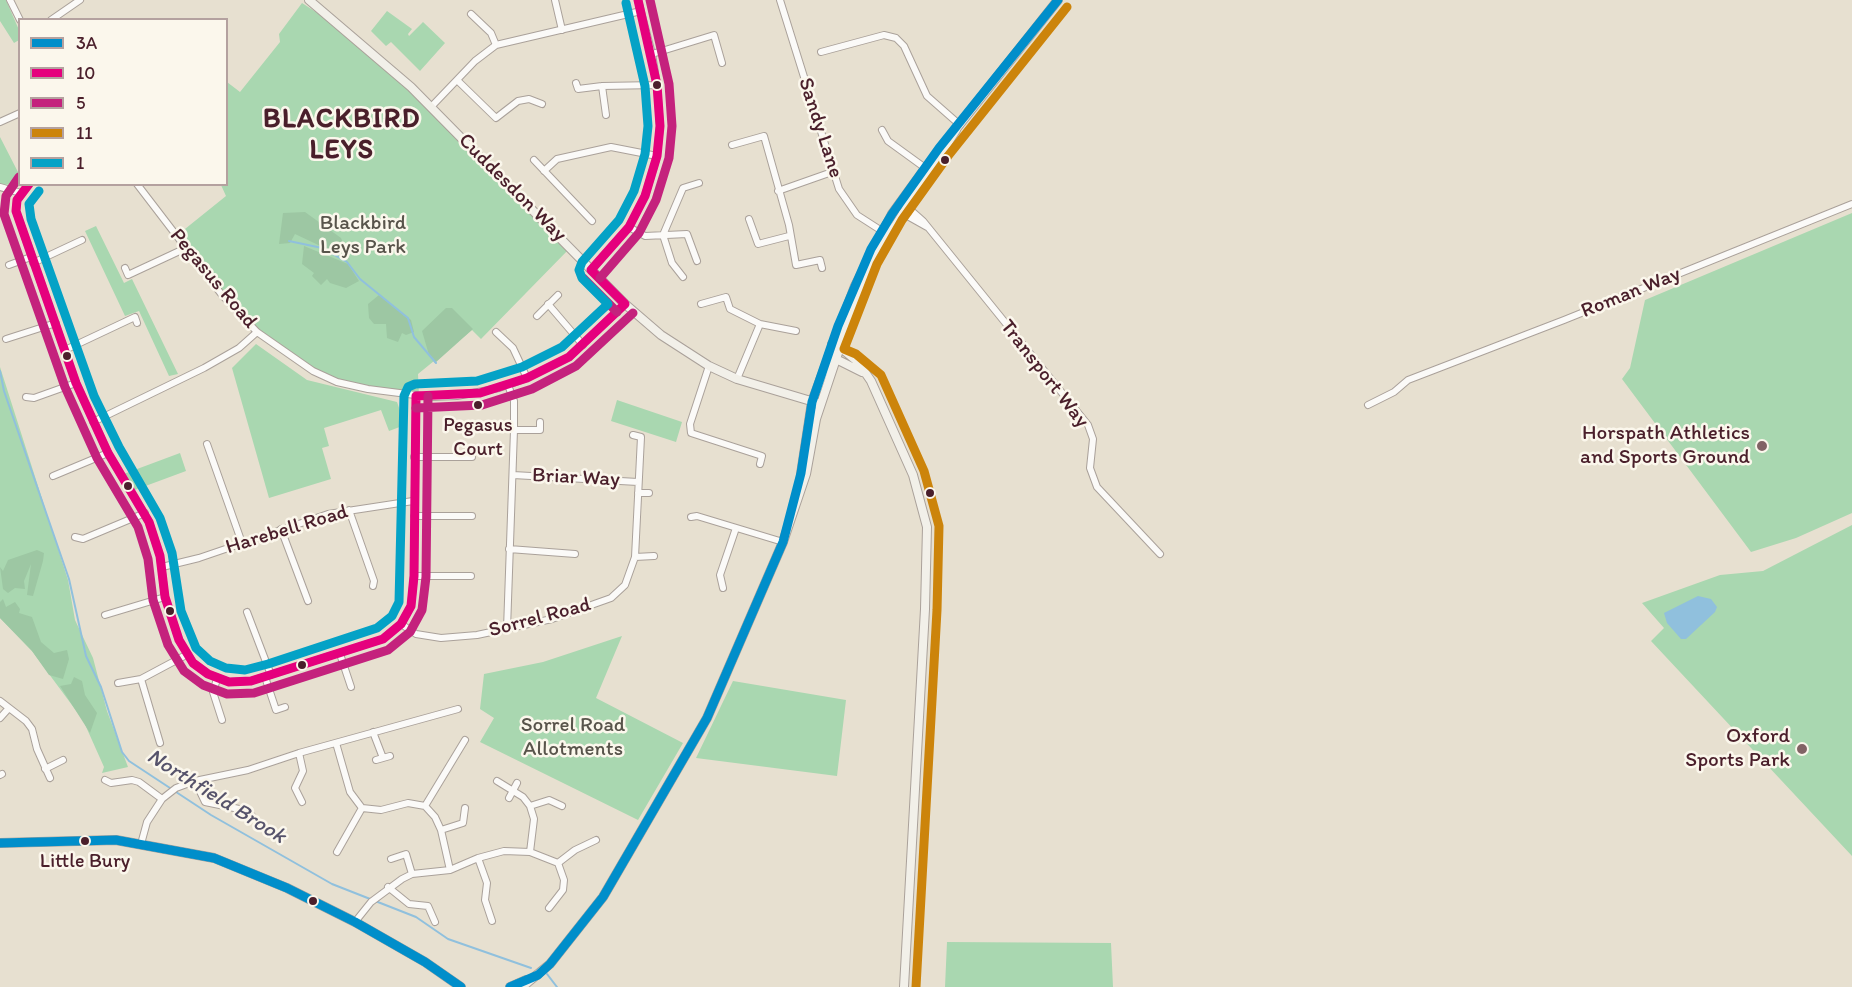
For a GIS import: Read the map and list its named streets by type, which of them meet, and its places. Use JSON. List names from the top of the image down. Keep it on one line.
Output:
{"streets":{"street":["Sandy Lane","Cuddesdon Way","Pegasus Road","Roman Way","Transport Way","Briar Way","Harebell Road","Sorrel Road"]},"crossings":[["Cuddesdon Way","Pegasus Road"],["Briar Way","Sorrel Road"]],"districts":["BLACKBIRD LEYS"],"water":["Northfield Brook"],"parks":["Blackbird Leys Park","Sorrel Road Allotments"],"places":["Pegasus Court","Horspath Athletics and Sports Ground","Oxford Sports Park","Little Bury"],"lines":["transit line 3A","transit line 10","transit line 5","transit line 1","transit line 11"],"legend":["3A","10","5","11","1"]}
